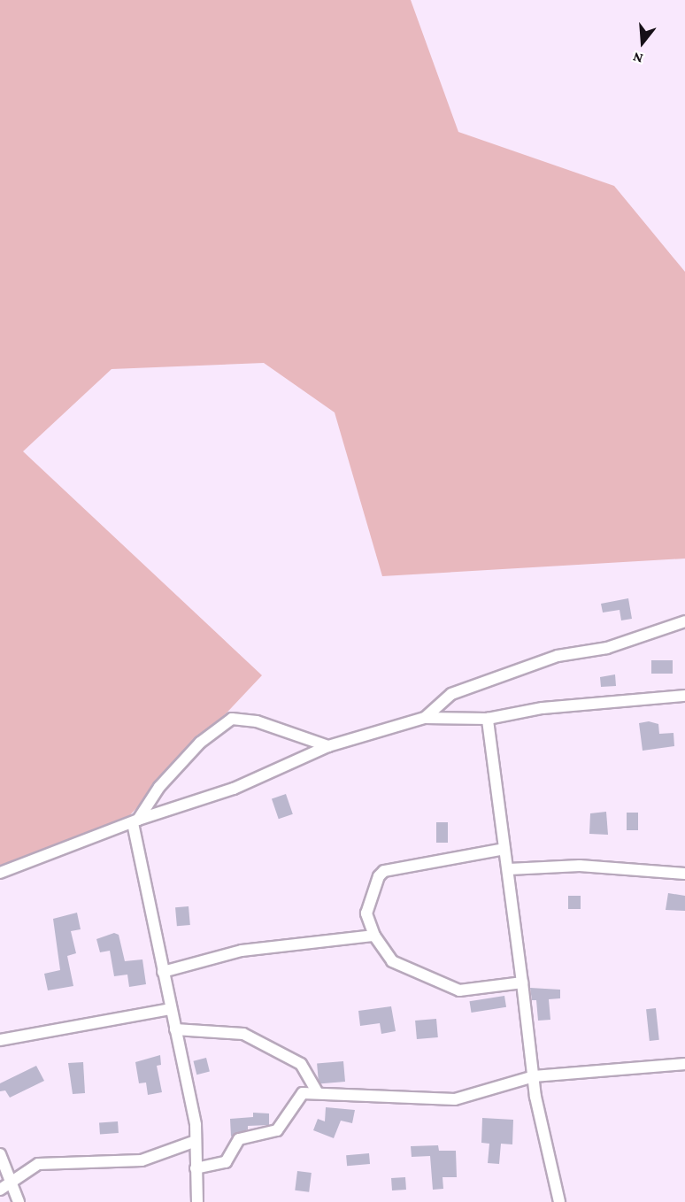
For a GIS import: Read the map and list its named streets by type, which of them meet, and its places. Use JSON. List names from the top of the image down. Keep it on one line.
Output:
{"north":"bottom"}
